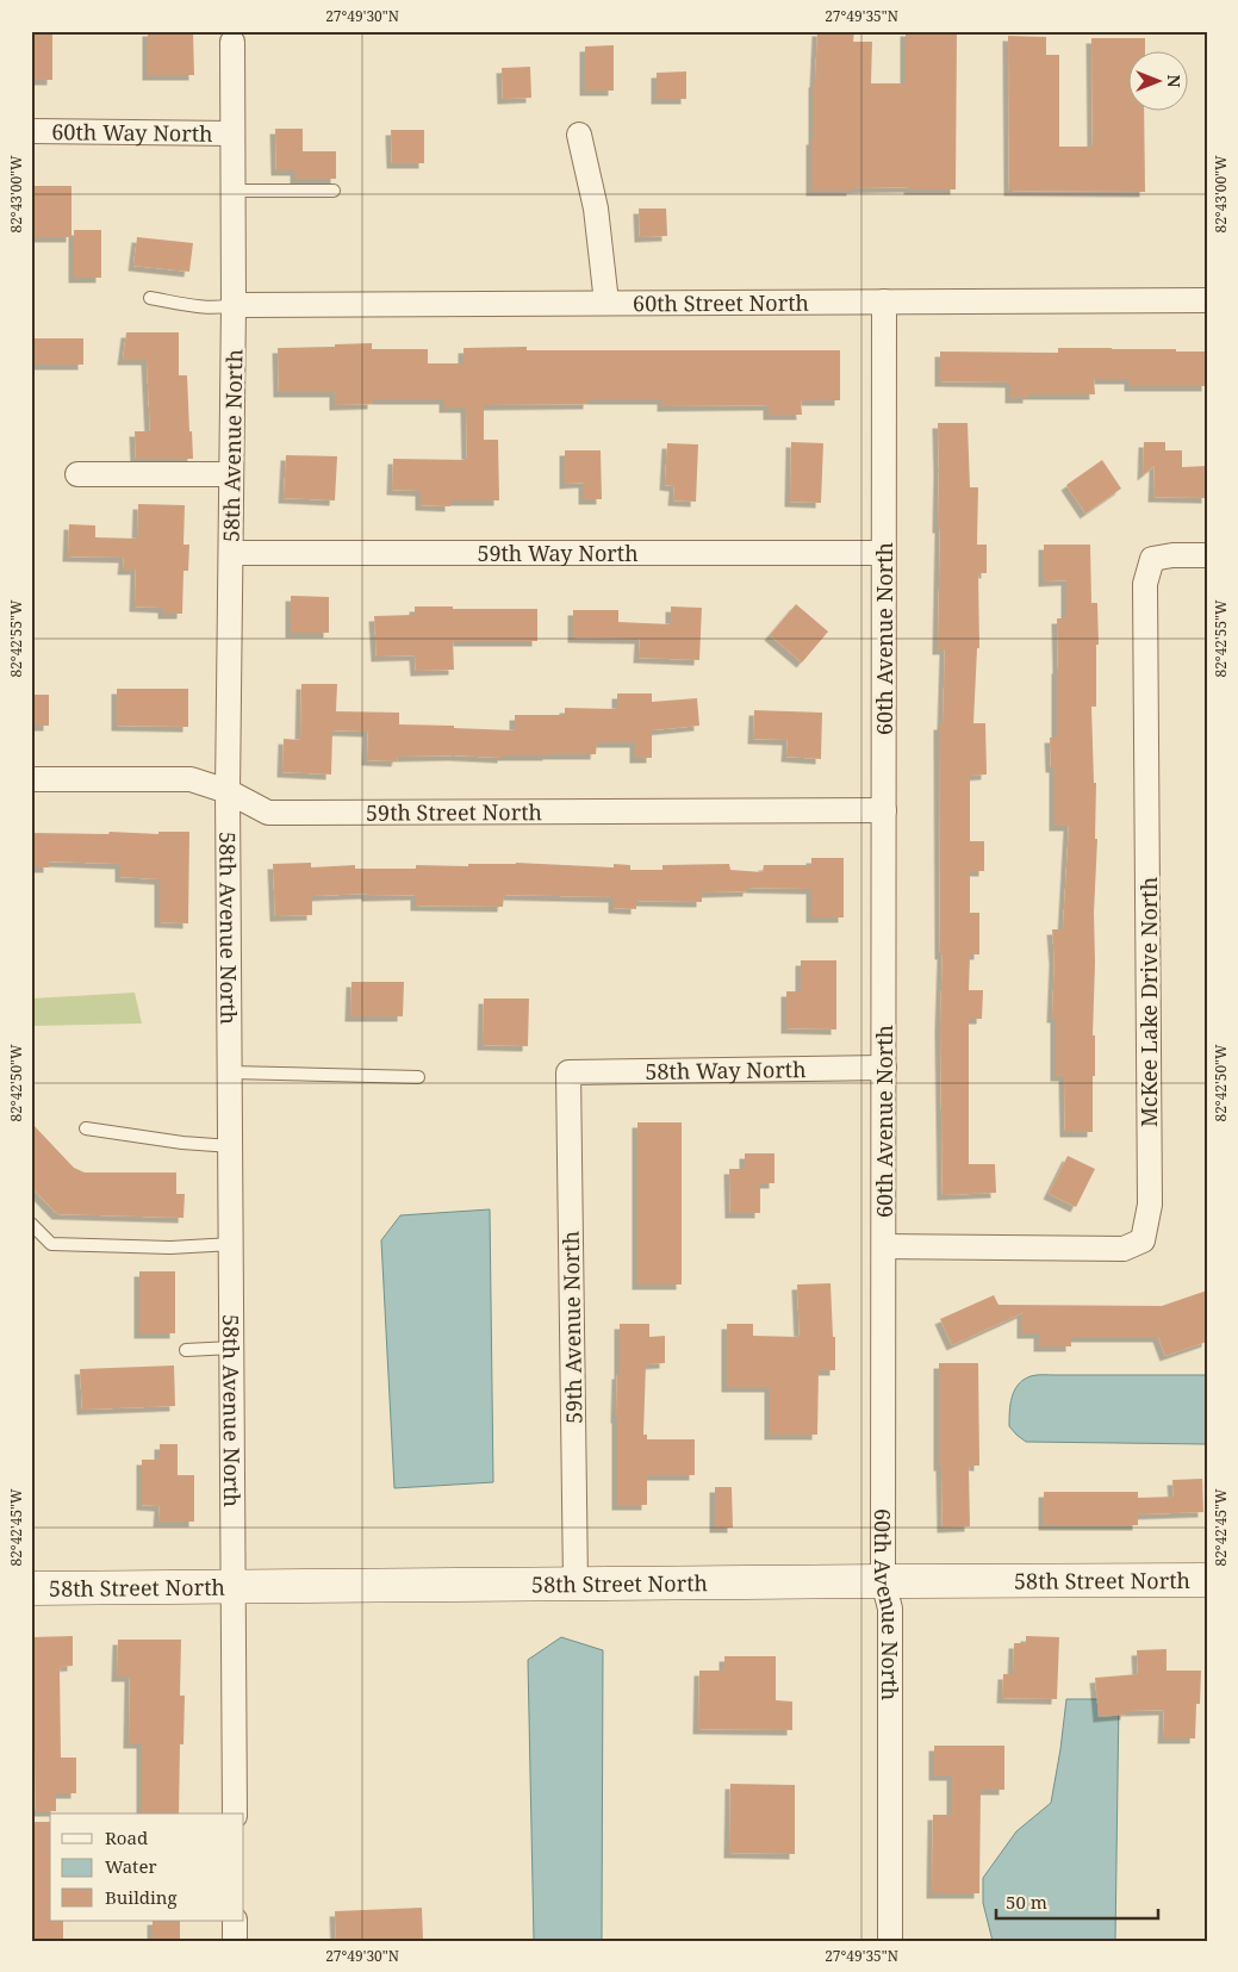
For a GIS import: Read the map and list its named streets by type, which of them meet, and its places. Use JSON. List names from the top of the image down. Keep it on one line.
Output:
{"streets":{"street":["60th Way North","60th Street North","58th Avenue North","59th Way North","60th Avenue North","59th Street North","McKee Lake Drive North","58th Way North","59th Avenue North","58th Street North"]},"crossings":[["60th Way North","58th Avenue North"],["60th Street North","58th Avenue North"],["60th Street North","60th Avenue North"],["58th Avenue North","59th Way North"],["58th Avenue North","59th Street North"],["58th Avenue North","58th Street North"],["59th Way North","60th Avenue North"],["60th Avenue North","59th Street North"],["60th Avenue North","McKee Lake Drive North"],["60th Avenue North","58th Way North"],["60th Avenue North","58th Street North"],["58th Way North","59th Avenue North"],["59th Avenue North","58th Street North"]],"legend":["Road","Water","Building"],"scale_bar":"50 m","north":"right","coordinates":["27°49'30\"N","27°49'35\"N","82°43'00\"W","82°42'55\"W","82°42'50\"W","82°42'45\"W"]}
